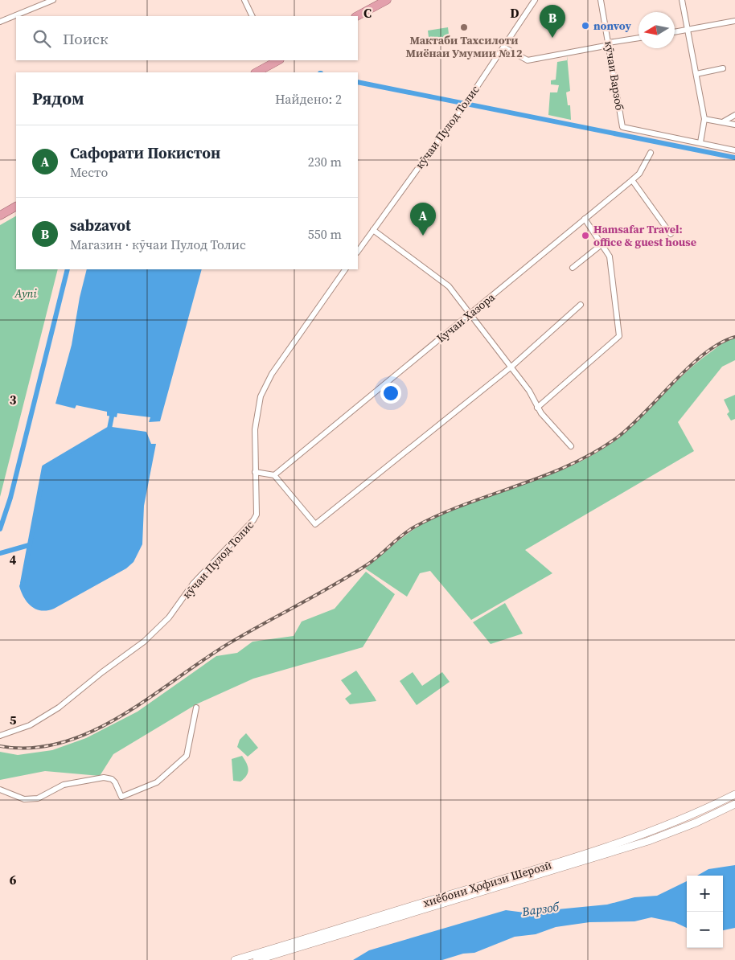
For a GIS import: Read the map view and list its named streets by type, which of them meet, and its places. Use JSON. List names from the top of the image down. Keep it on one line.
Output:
{"streets":{"main road":["хиёбони Ҳофизи Шерозӣ"],"street":["кӯчаи Варзоб","кӯчаи Пулод Толис","Кучаи Хазора"]},"water":["Варзоб"],"parks":["Ayni"],"places":["nonvoy","Мактаби Тахсилоти Миёнаи Умумии №12","Hamsafar Travel: office & guest house"],"north":"left","page":{"pins":["B","A"],"search":"Поиск","heading":["Рядом","Найдено: 2"],"list":[{"mark":"A","name":"Сафорати Покистон","note":"Место","value":"230 m"},{"mark":"B","name":"sabzavot","note":"Магазин · кӯчаи Пулод Толис","value":"550 m"}],"map_buttons":["+","−"]},"grid":{"columns":["C","D"],"rows":["3","4","5","6"]}}
